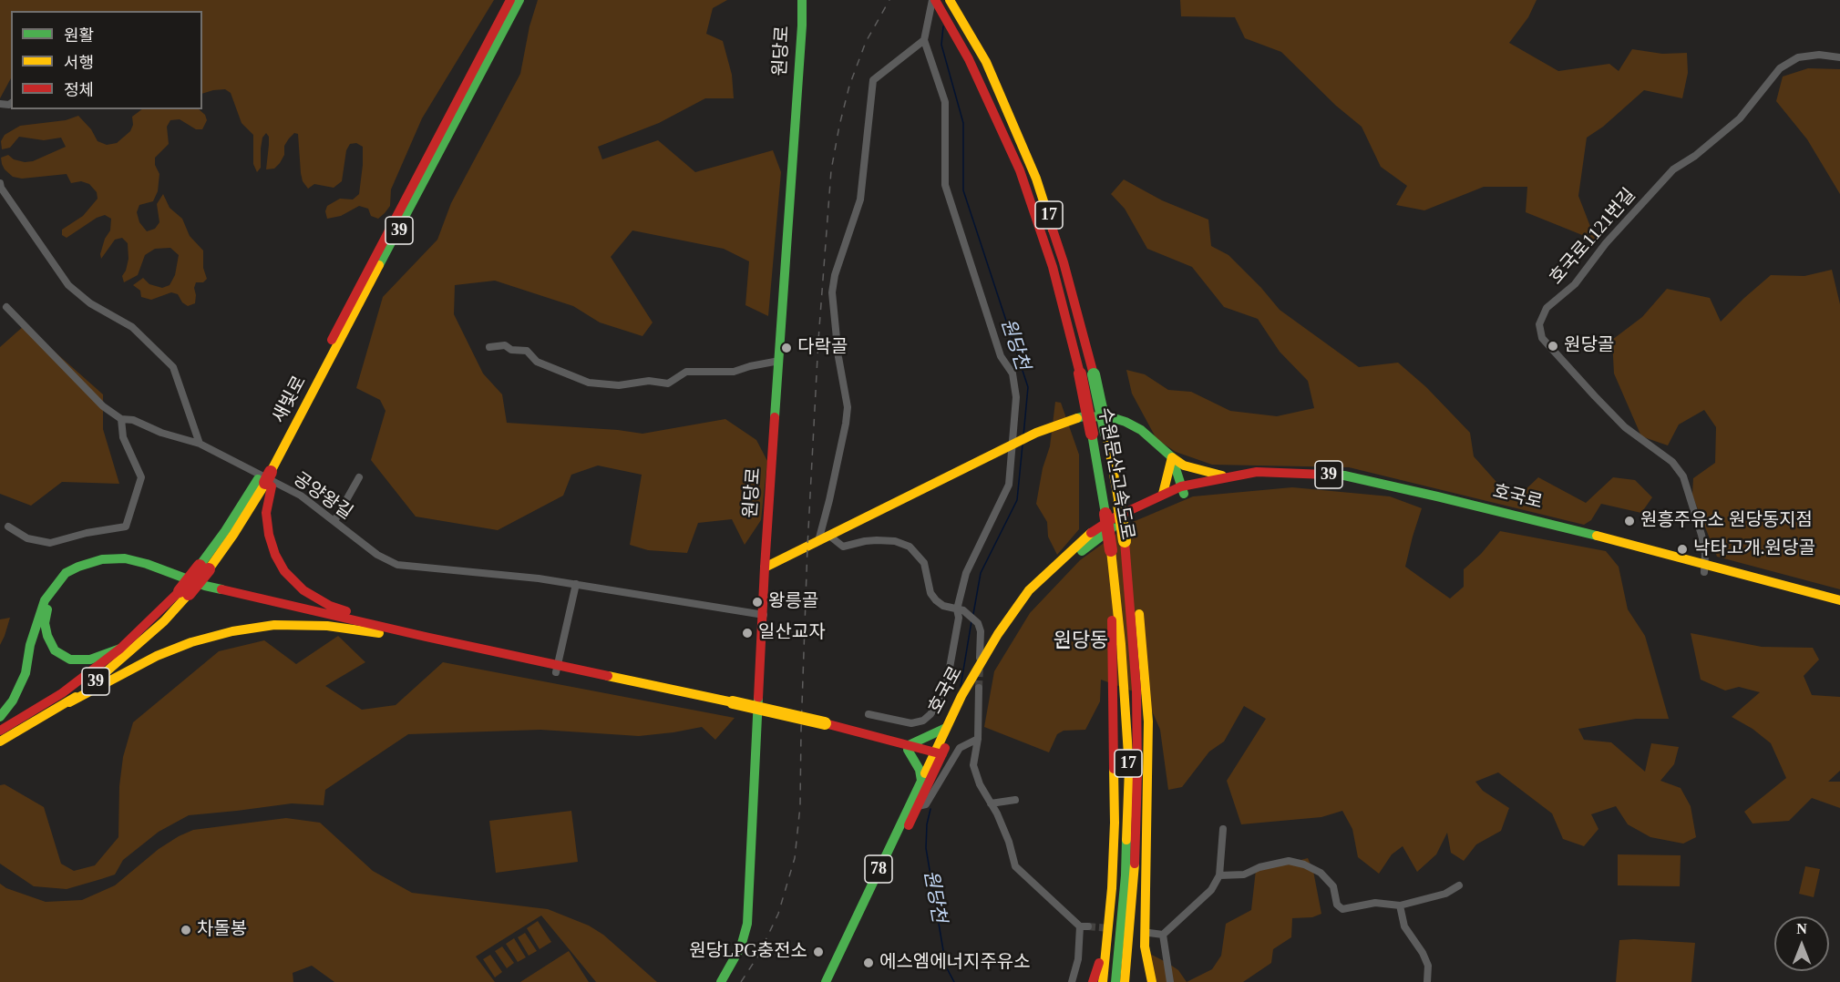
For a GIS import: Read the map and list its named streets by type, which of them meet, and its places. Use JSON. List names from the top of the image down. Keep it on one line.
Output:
{"streets":{"main road":["원당로","17","39","새빛로","수원문산고속도로","호국로","78"],"street":["호국로1121번길","공양왕길"]},"crossings":[["원당로","공양왕길"],["호국로1121번길","호국로"]],"districts":["원당동"],"water":["원당천"],"places":["원당골","다락골","원흥주유소 원당동지점","낙타고개.원당골","왕릉골","일산교자","차돌봉","원당LPG충전소","에스엠에너지주유소"],"legend":["원활","서행","정체"],"north":"top"}
